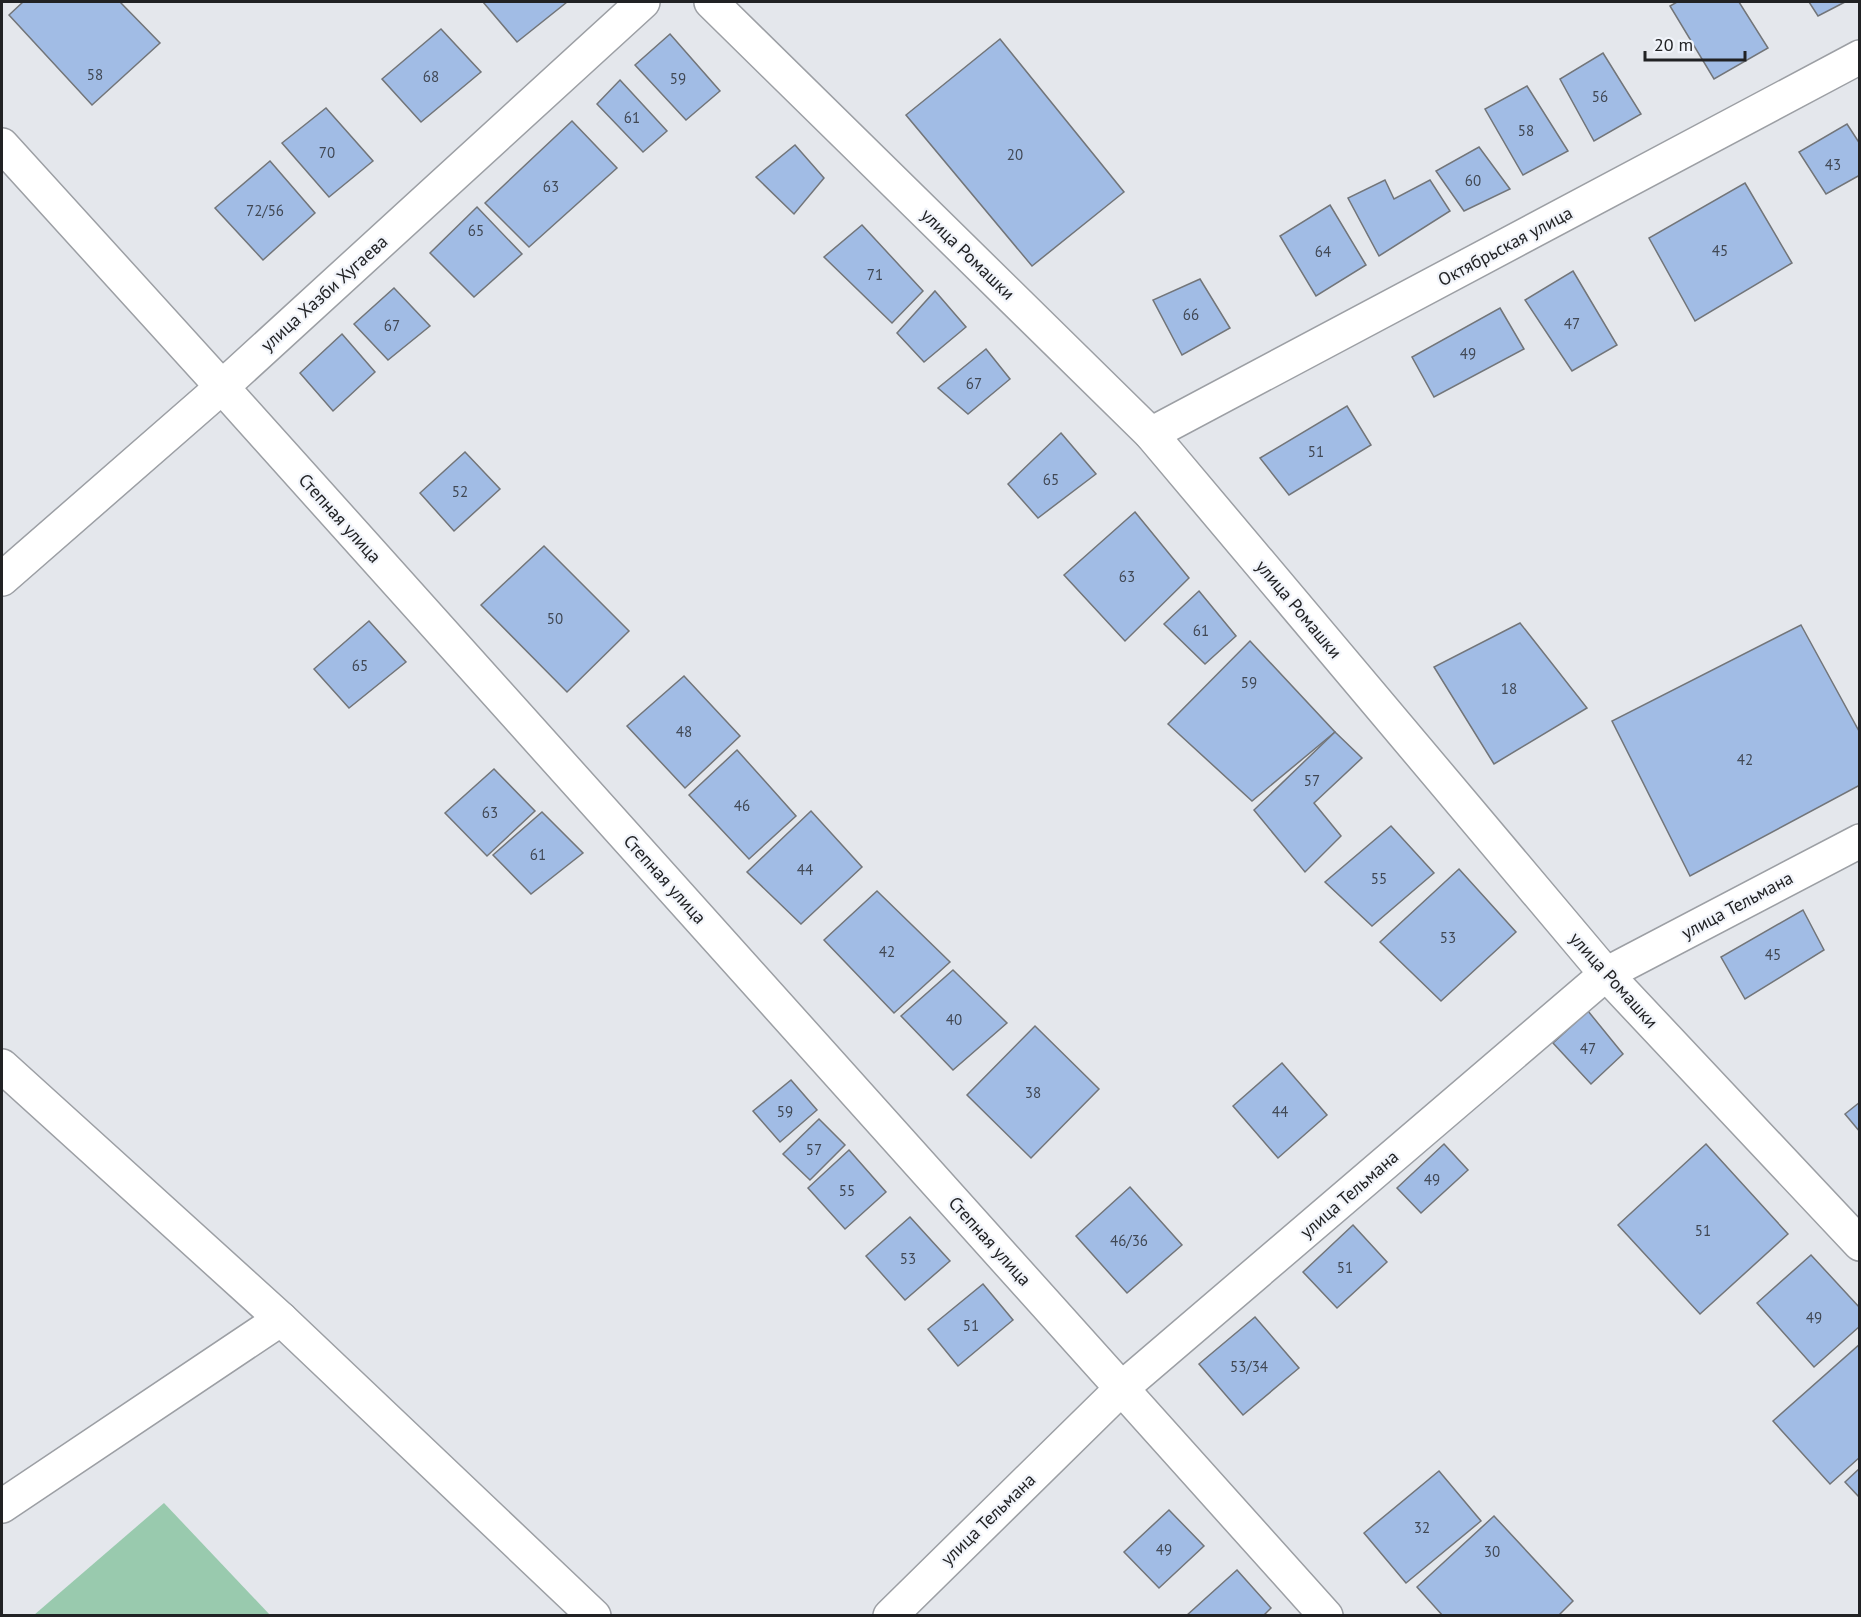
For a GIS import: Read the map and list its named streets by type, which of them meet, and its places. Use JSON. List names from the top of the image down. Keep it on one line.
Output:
{"streets":{"street":["Октябрьская улица","улица Ромашки","улица Хазби Хугаева","Степная улица","улица Тельмана"]},"crossings":[["Октябрьская улица","улица Ромашки"],["улица Ромашки","улица Тельмана"],["улица Хазби Хугаева","Степная улица"],["Степная улица","улица Тельмана"]],"house_numbers":["58","68","59","56","61","58","70","20","43","60","63","72/56","65","45","64","71","66","47","67","49","67","51","65","52","63","50","61","65","59","18","48","42","57","46","63","61","44","55","53","42","45","40","47","38","59","44","57","49","55","51","46/36","53","51","49","51","53/34","32","49","30"],"scale_bar":"20 m"}
